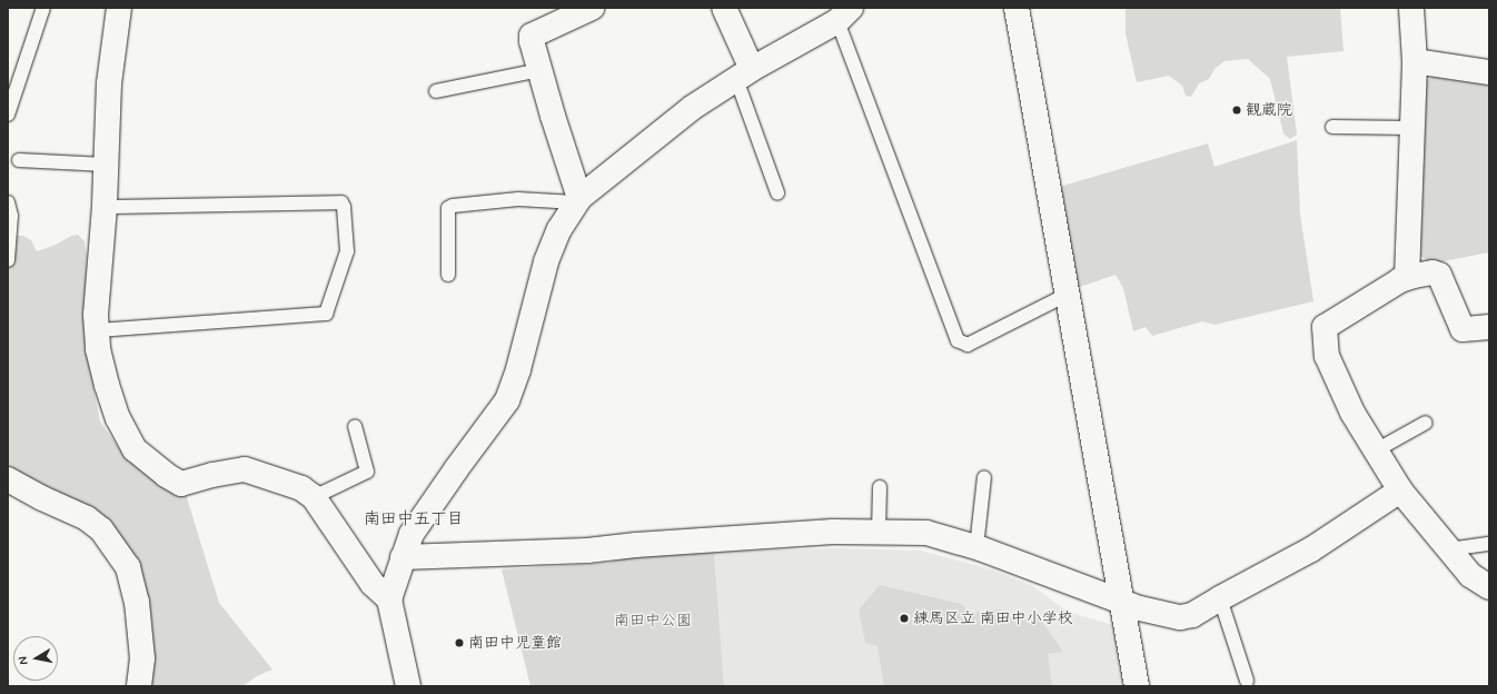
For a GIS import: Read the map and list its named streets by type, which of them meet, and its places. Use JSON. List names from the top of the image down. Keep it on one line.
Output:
{"districts":["南田中五丁目"],"parks":["南田中公園"],"places":["観蔵院","練馬区立 南田中小学校","南田中児童館"],"north":"left"}
